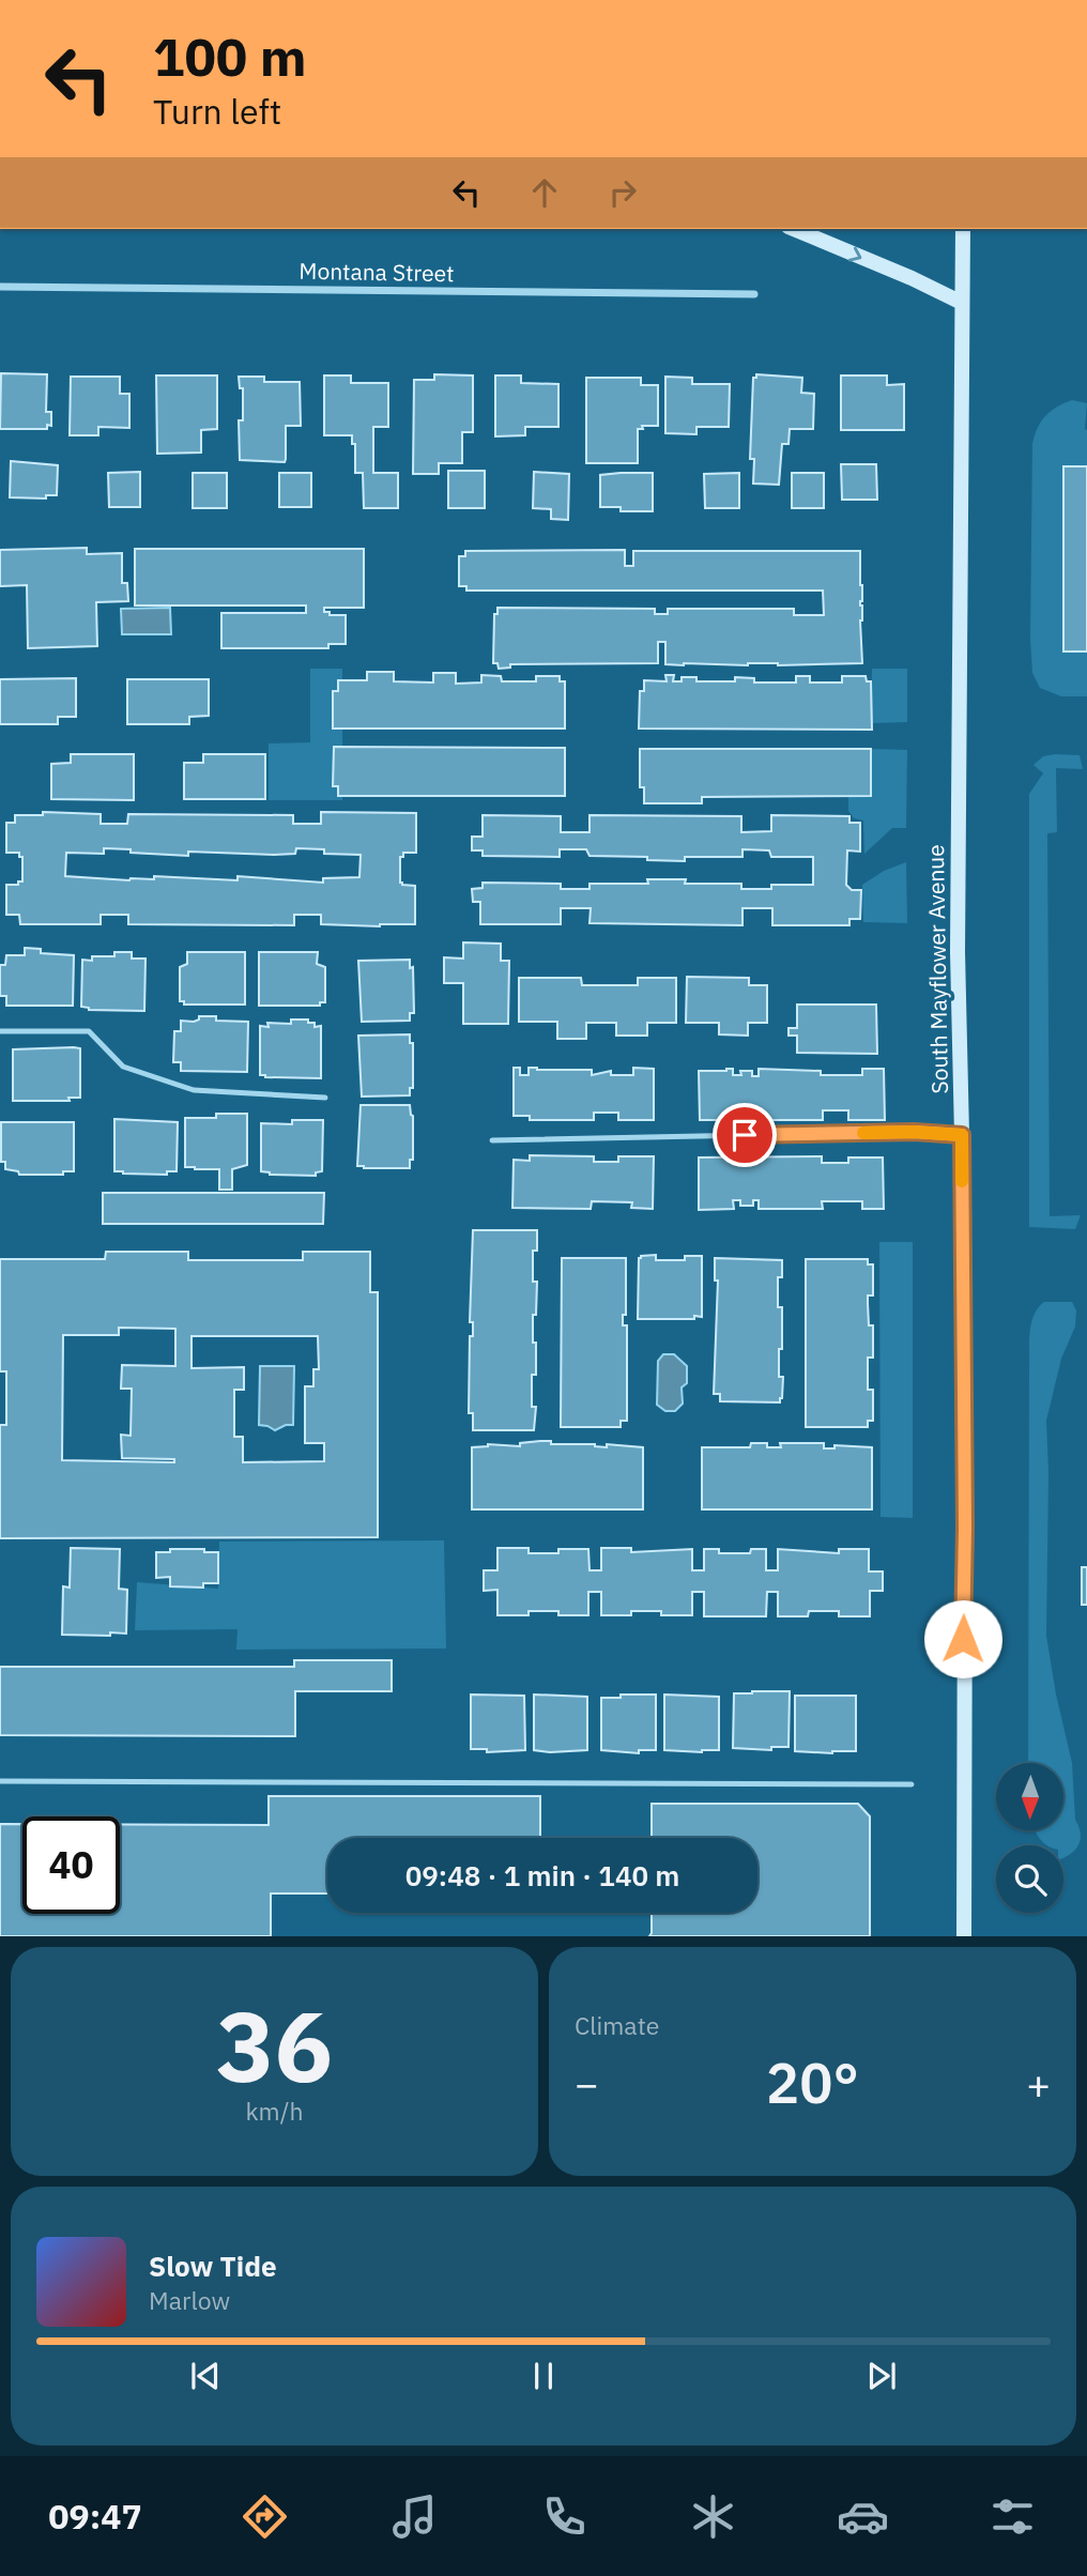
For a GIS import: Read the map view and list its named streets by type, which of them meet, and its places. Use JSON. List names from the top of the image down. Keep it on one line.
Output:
{"streets":{"street":["Montana Street","South Mayflower Avenue"]},"north":"bottom","page":{"turn":["100 m","Turn left"],"limit":"40","trip":"09:48 · 1 min · 140 m","tile":[["36","km/h"],"Climate"],"heat":["−","20°","+"],"song":["Slow Tide","Marlow"],"tabs":"09:47"}}
